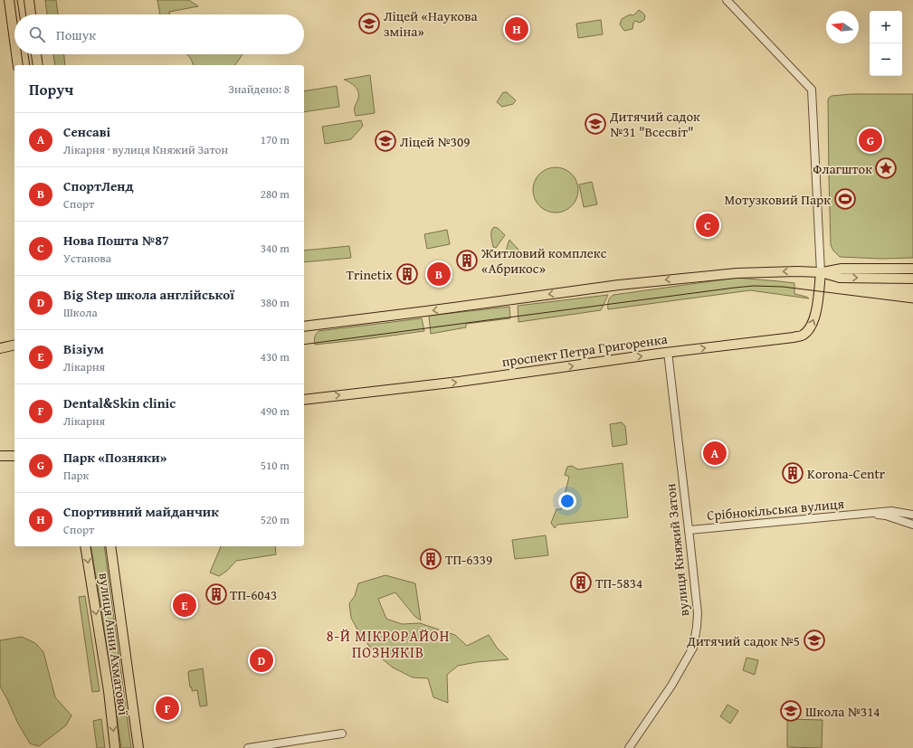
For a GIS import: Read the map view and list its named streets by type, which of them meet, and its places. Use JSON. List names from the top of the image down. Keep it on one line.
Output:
{"streets":{"main road":["проспект Петра Григоренка","вулиця Анни Ахматової"],"street":["Срібнокільська вулиця","вулиця Княжий Затон"]},"crossings":[["проспект Петра Григоренка","вулиця Княжий Затон"],["Срібнокільська вулиця","вулиця Княжий Затон"]],"districts":["8-Й МІКРОРАЙОН ПОЗНЯКІВ"],"places":{"school or university":["Ліцей «Наукова зміна»","Дитячий садок №31 \"Всесвіт\"","Ліцей №309","Дитячий садок №5","Школа №314"],"place":["Флагшток"],"sports":["Мотузковий Парк"],"building":["Житловий комплекс «Абрикос»","Trinetix","Korona-Centr","ТП-6339","ТП-5834","ТП-6043"]},"north":"left","page":{"map_buttons":["+","−"],"search":"Пошук","pins":["H","G","C","B","A","E","D","F"],"heading":["Поруч","Знайдено: 8"],"list":[{"mark":"A","name":"Сенсаві","note":"Лікарня · вулиця Княжий Затон","value":"170 m"},{"mark":"B","name":"СпортЛенд","note":"Спорт","value":"280 m"},{"mark":"C","name":"Нова Пошта №87","note":"Установа","value":"340 m"},{"mark":"D","name":"Big Step школа англiйськоï","note":"Школа","value":"380 m"},{"mark":"E","name":"Візіум","note":"Лікарня","value":"430 m"},{"mark":"F","name":"Dental&Skin clinic","note":"Лікарня","value":"490 m"},{"mark":"G","name":"Парк «Позняки»","note":"Парк","value":"510 m"},{"mark":"H","name":"Спортивний майданчик","note":"Спорт","value":"520 m"}]}}
